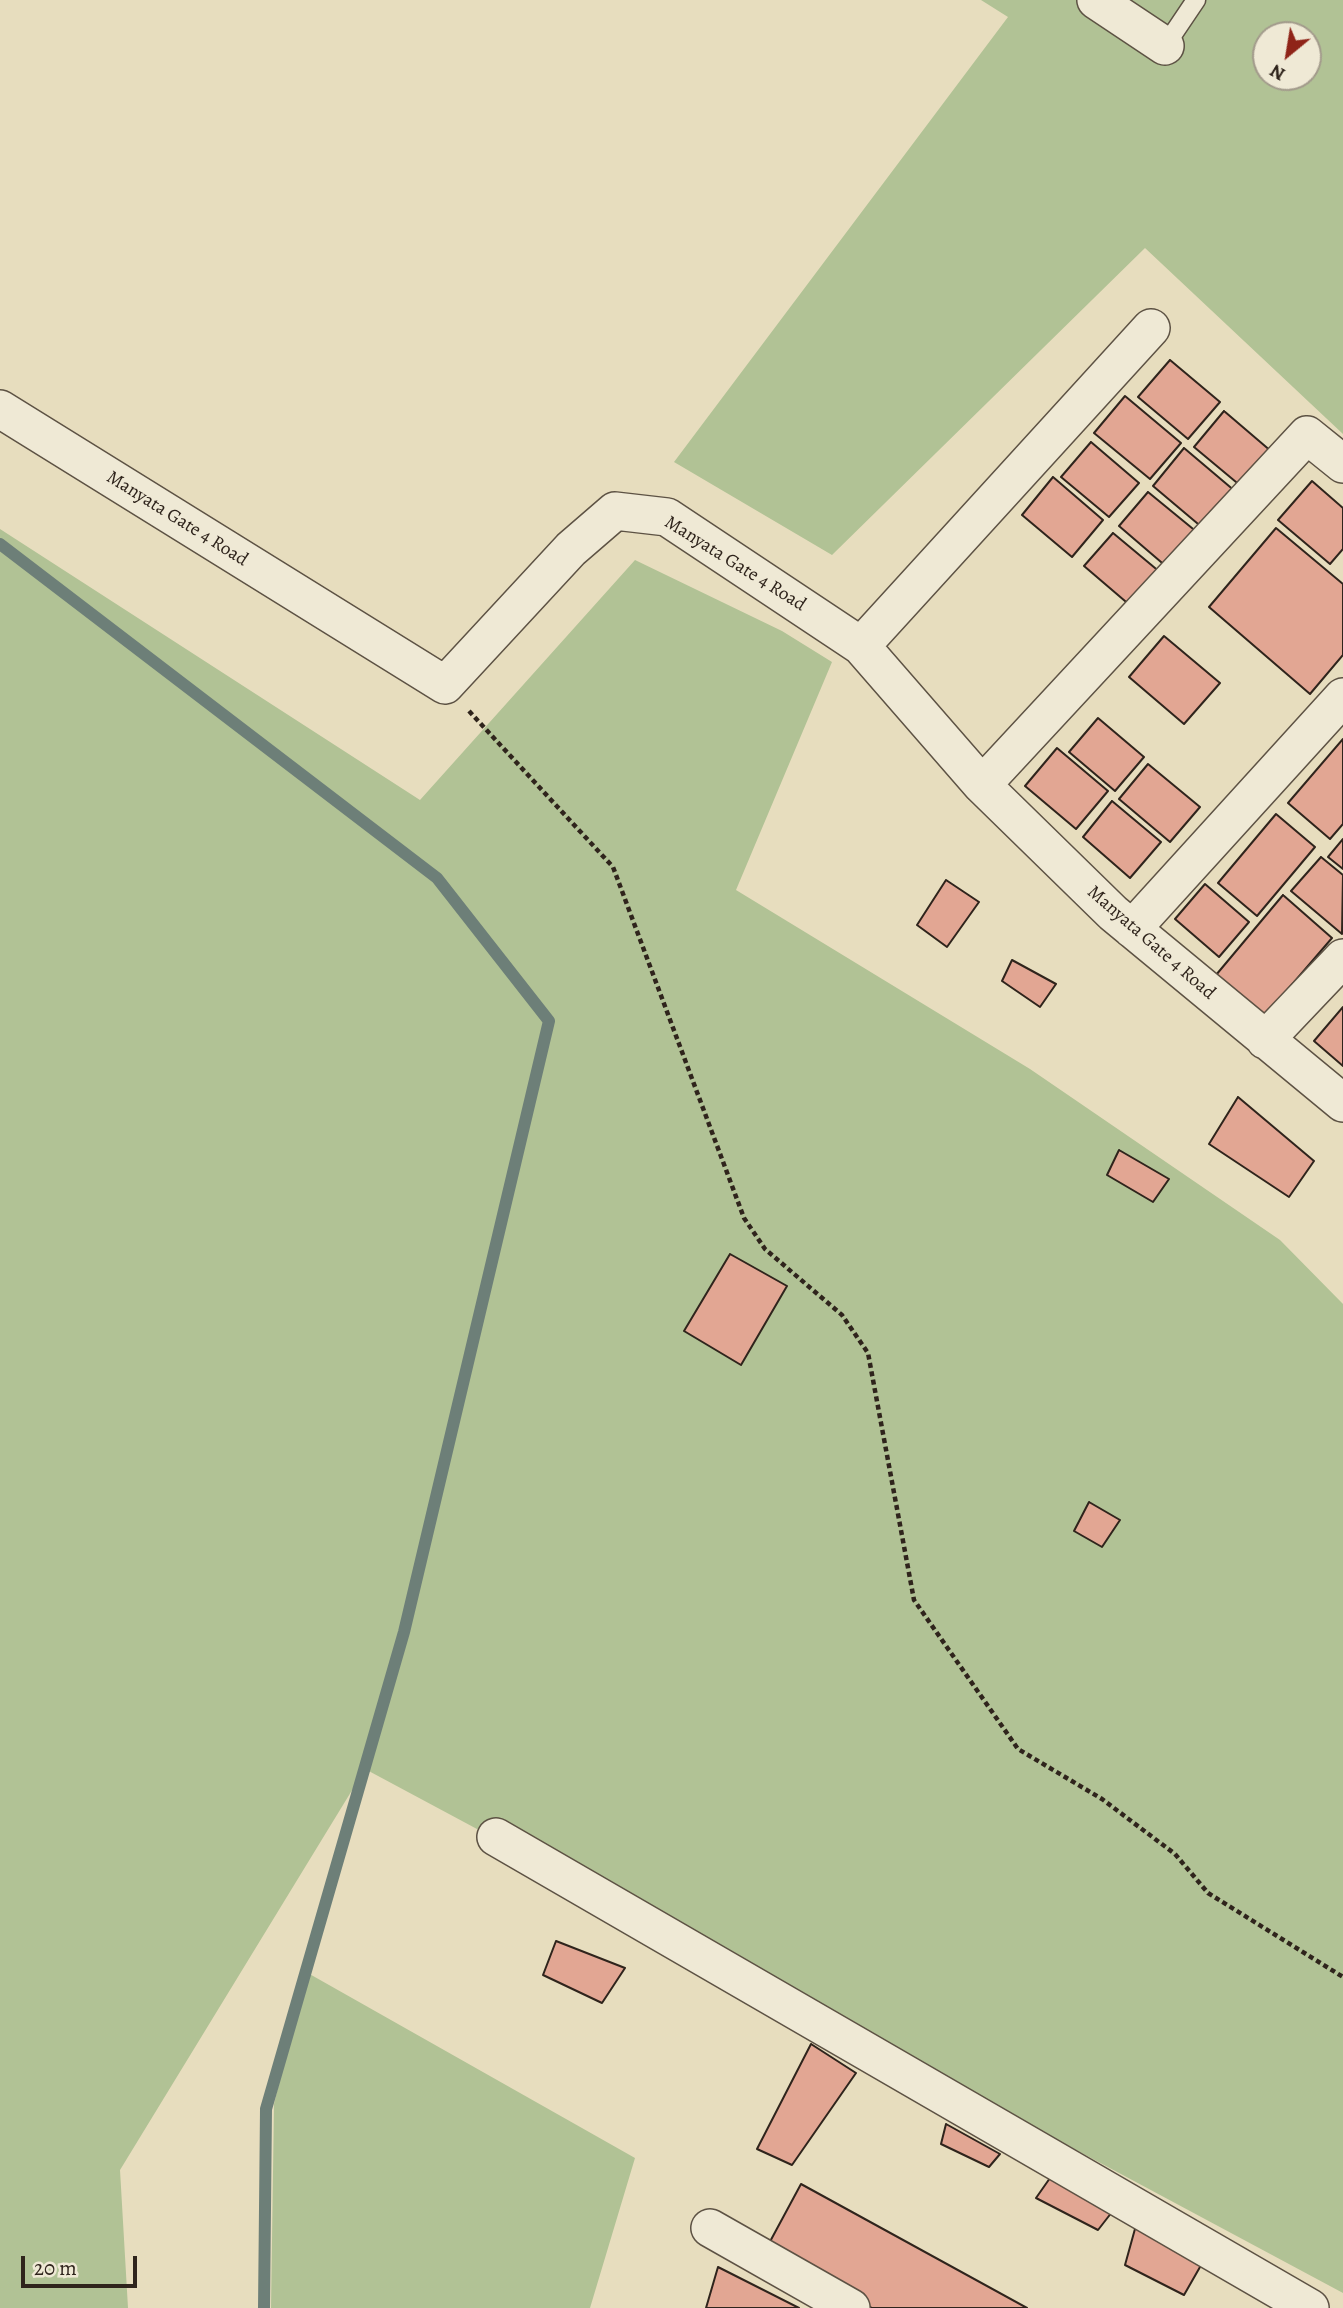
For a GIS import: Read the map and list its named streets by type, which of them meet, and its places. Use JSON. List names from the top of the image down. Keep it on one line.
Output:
{"streets":{"street":["Manyata Gate 4 Road"]},"scale_bar":"20 m","north":"bottom left"}
